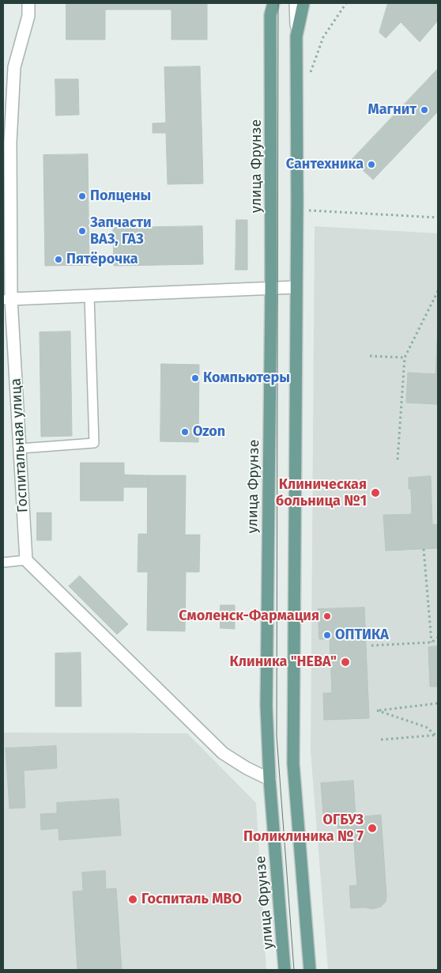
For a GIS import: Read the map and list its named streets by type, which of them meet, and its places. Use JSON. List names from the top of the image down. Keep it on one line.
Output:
{"streets":{"main road":["улица Фрунзе"],"street":["Госпитальная улица"]},"places":["Магнит","Сантехника","Полцены","Запчаcти ВАЗ, ГАЗ","Пятёрочка","Компьютеры","Ozon","Клиническая больница №1","Смоленск-Фармация","ОПТИКА","Клиника \"НЕВА\"","ОГБУЗ Поликлиника № 7","Госпиталь МВО"]}
